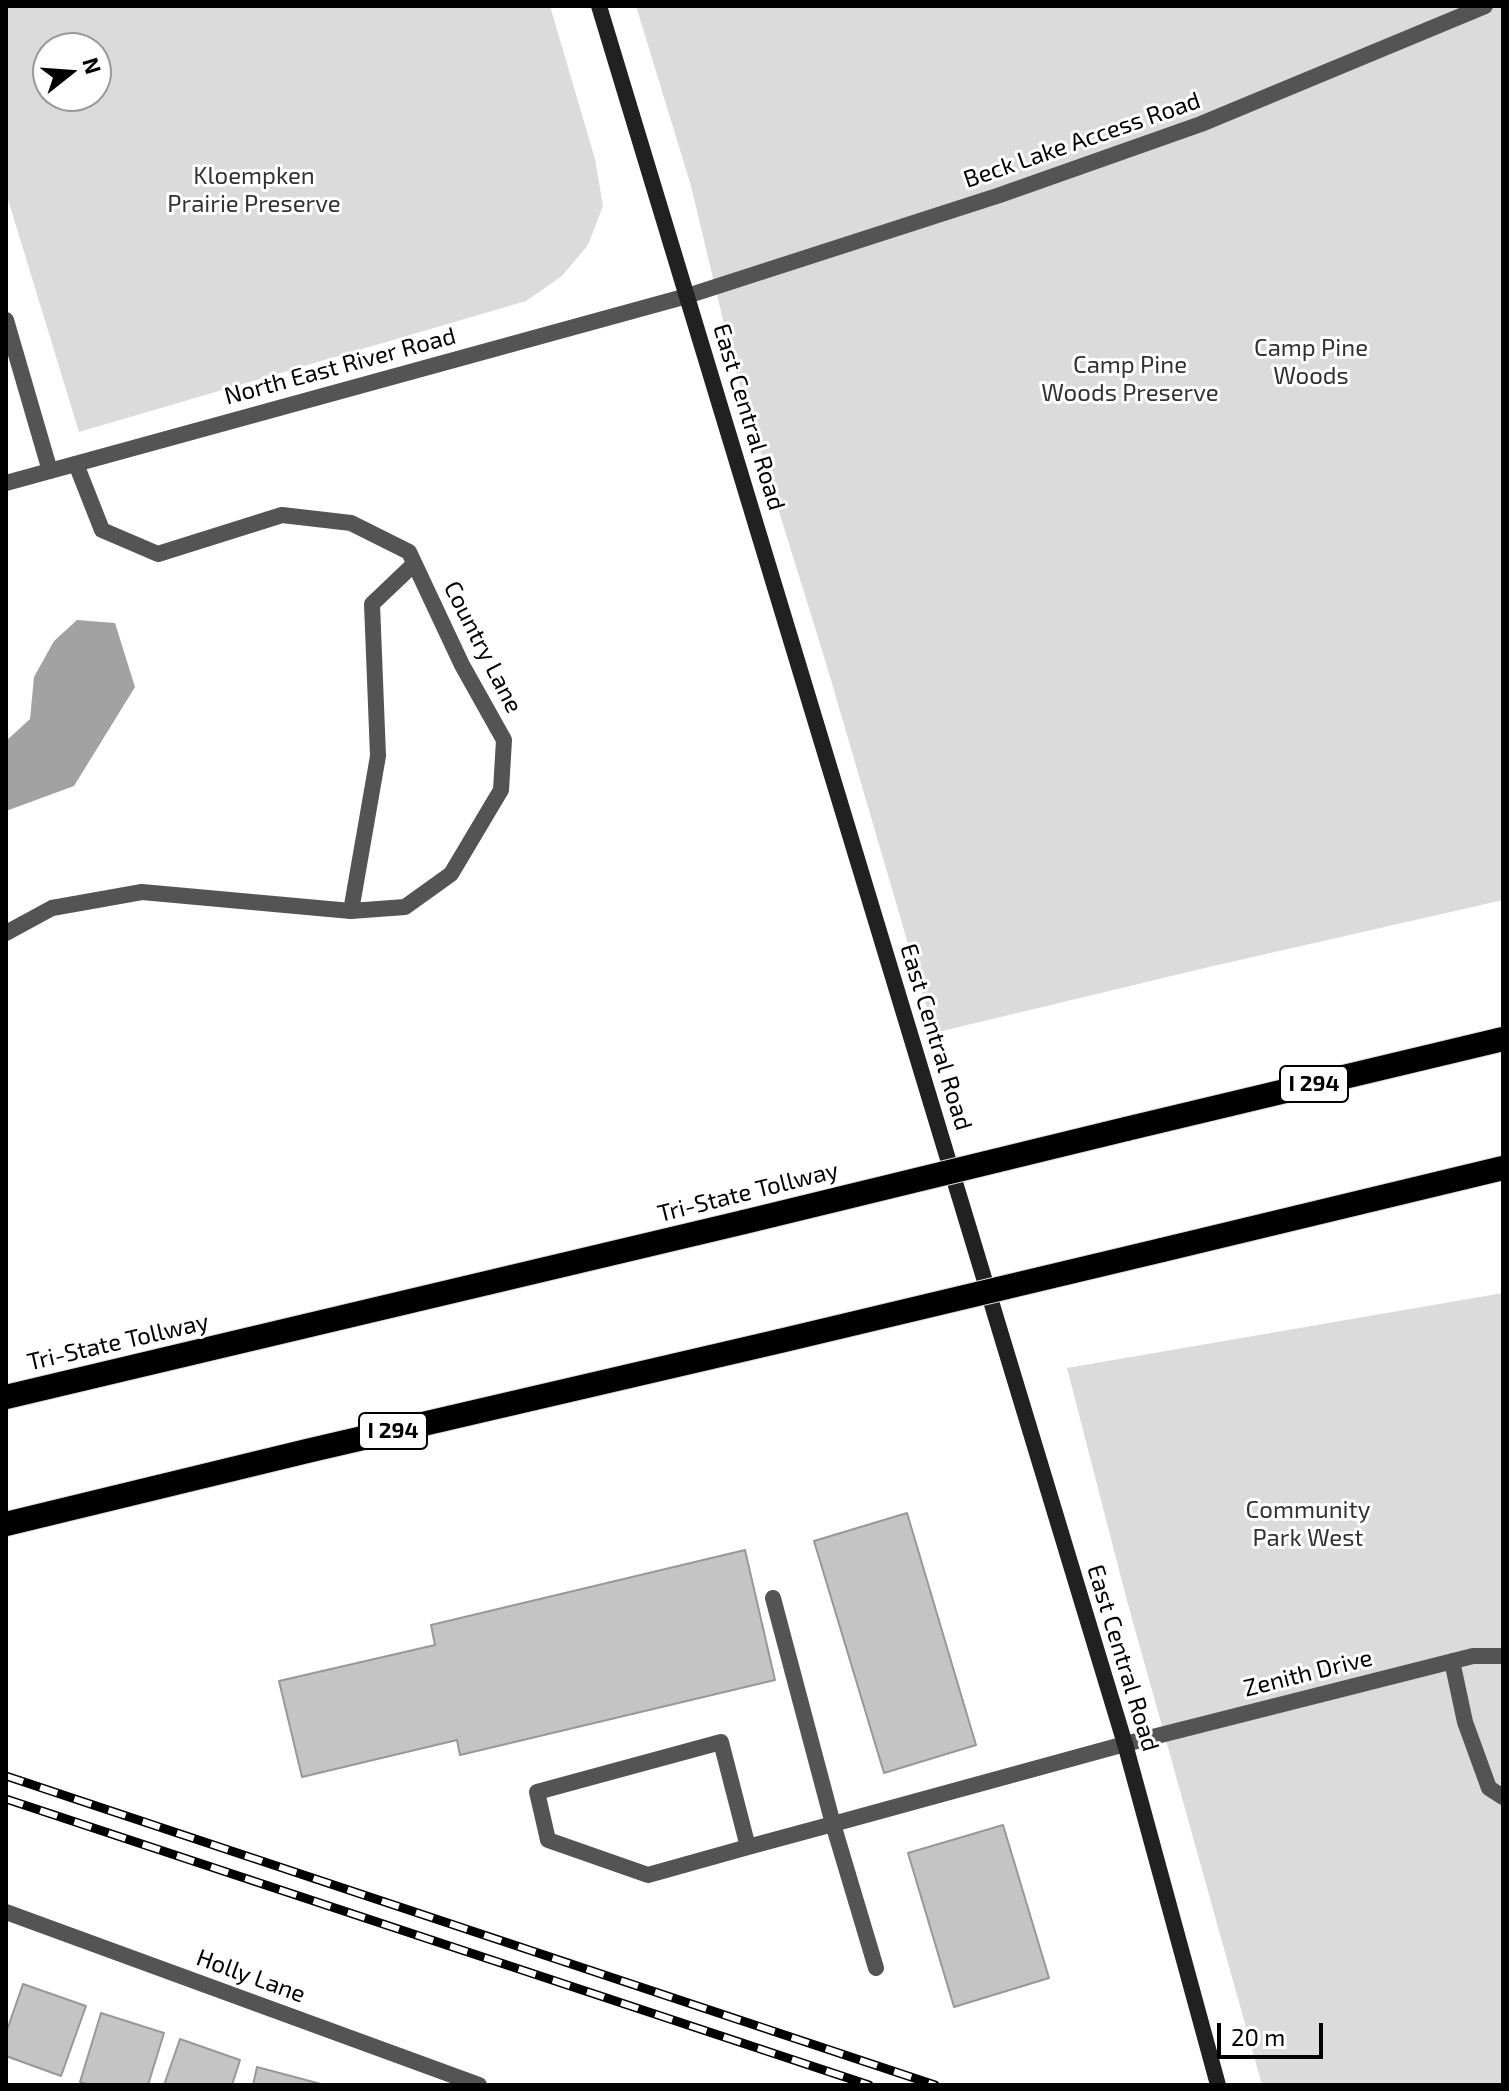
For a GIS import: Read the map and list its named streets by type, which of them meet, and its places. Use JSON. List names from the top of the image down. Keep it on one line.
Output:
{"streets":{"highway":["I 294","Tri-State Tollway"],"main road":["East Central Road"],"street":["Beck Lake Access Road","North East River Road","Country Lane","Zenith Drive","Holly Lane"]},"crossings":[["Beck Lake Access Road","North East River Road"],["Beck Lake Access Road","East Central Road"],["North East River Road","East Central Road"],["North East River Road","Country Lane"],["East Central Road","Zenith Drive"]],"parks":["Kloempken Prairie Preserve","Camp Pine Woods","Camp Pine Woods Preserve","Community Park West"],"scale_bar":"20 m","north":"right"}
